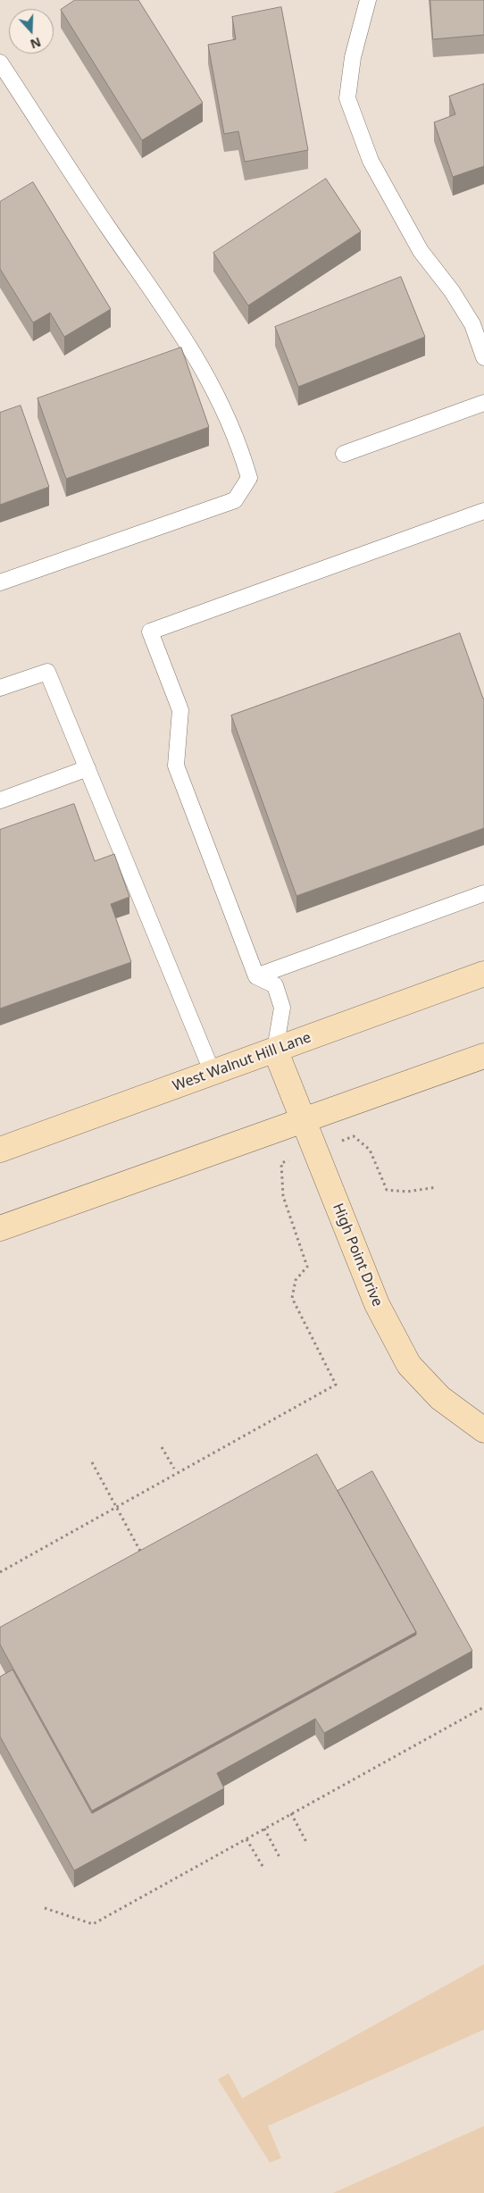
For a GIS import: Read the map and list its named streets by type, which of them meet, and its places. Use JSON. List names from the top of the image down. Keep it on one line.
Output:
{"streets":{"main road":["West Walnut Hill Lane","High Point Drive"]},"crossings":[["West Walnut Hill Lane","High Point Drive"]],"north":"bottom"}
